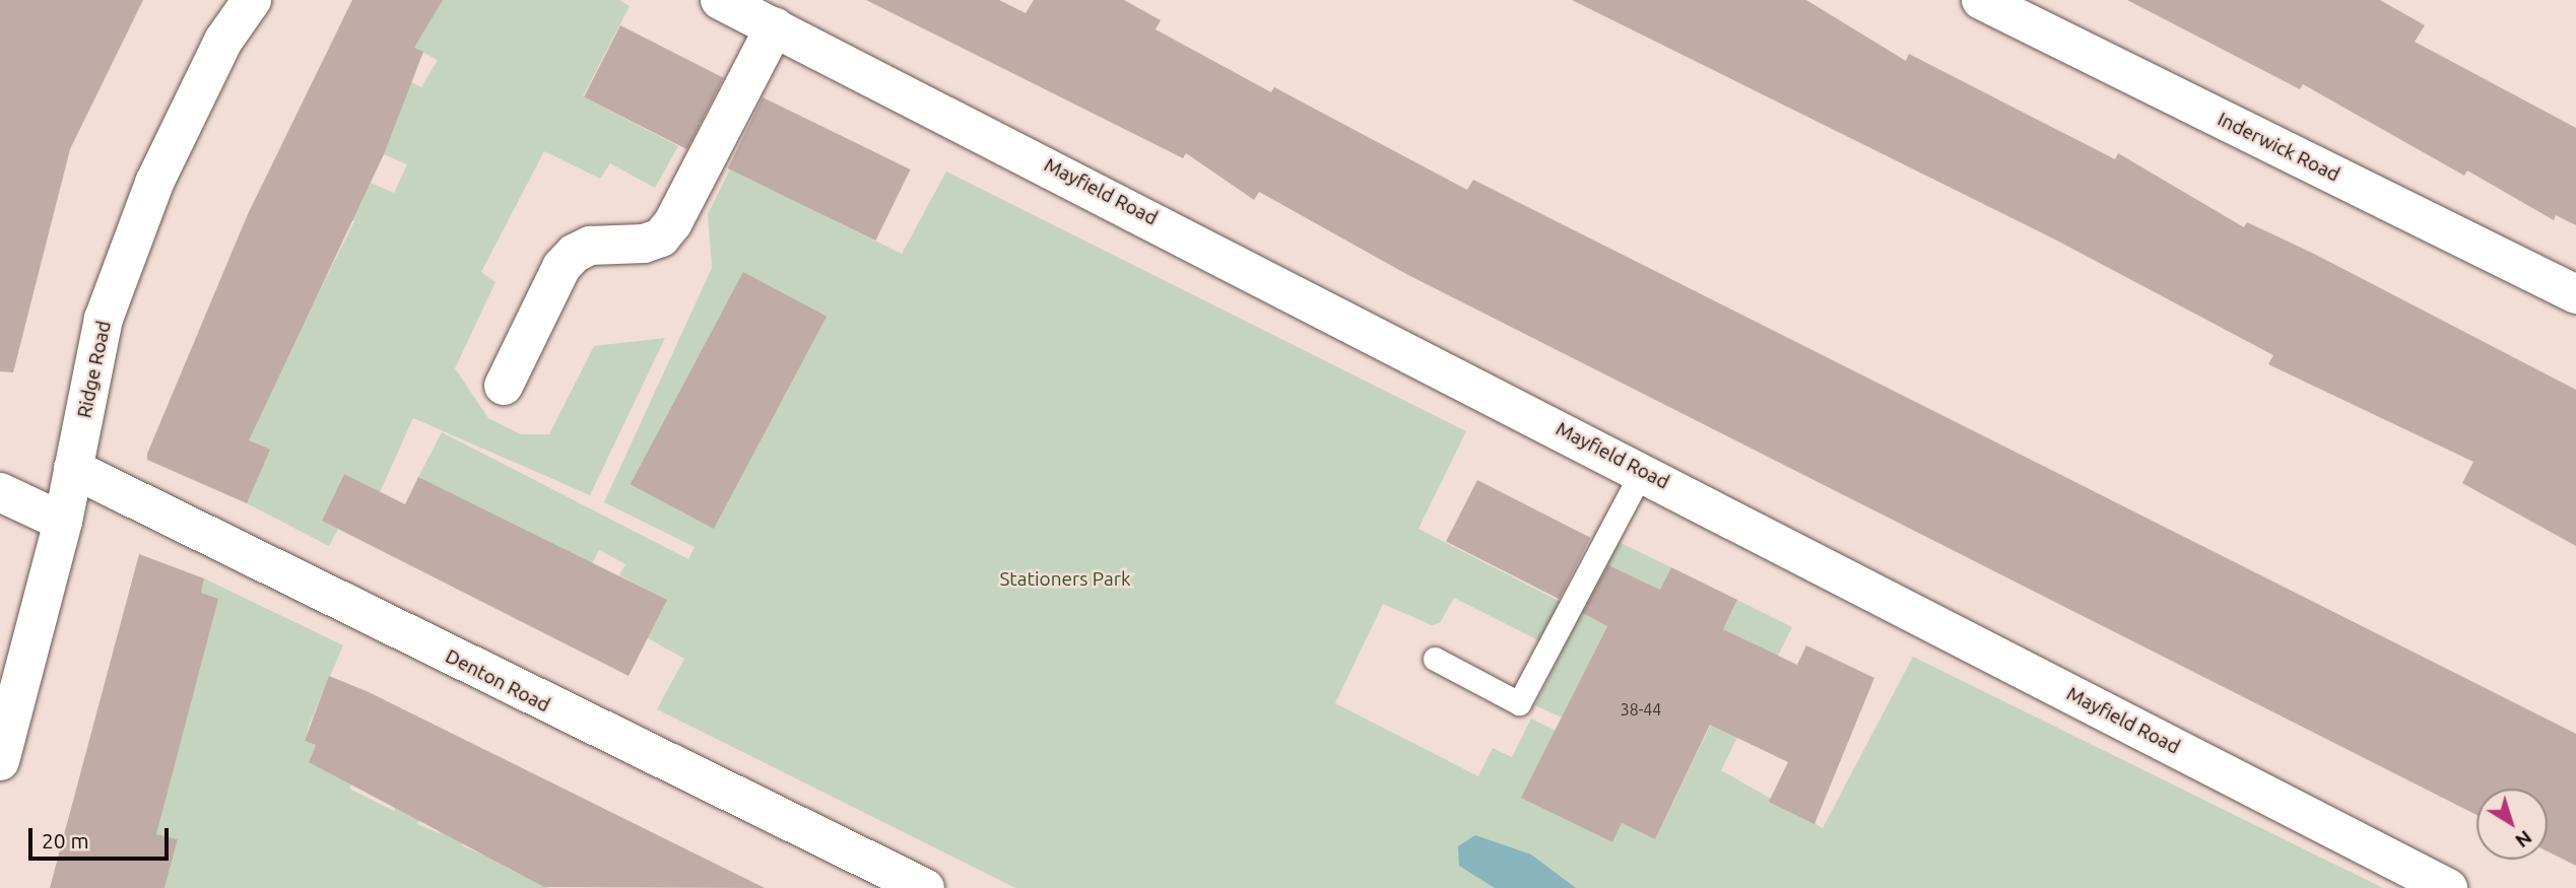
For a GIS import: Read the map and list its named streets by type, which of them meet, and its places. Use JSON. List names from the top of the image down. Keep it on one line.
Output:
{"streets":{"street":["Inderwick Road","Mayfield Road","Ridge Road","Denton Road"]},"crossings":[["Ridge Road","Denton Road"]],"parks":["Stationers Park"],"house_numbers":["38-44"],"scale_bar":"20 m","north":"bottom right"}
